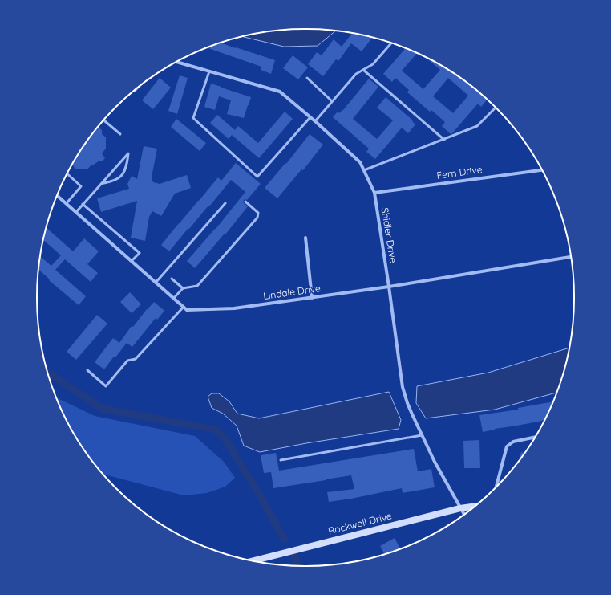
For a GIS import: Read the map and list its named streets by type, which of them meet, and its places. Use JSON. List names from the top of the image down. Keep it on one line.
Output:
{"streets":{"street":["Fern Drive","Shidler Drive","Lindale Drive","Rockwell Drive"]},"crossings":[["Fern Drive","Shidler Drive"],["Shidler Drive","Lindale Drive"],["Shidler Drive","Rockwell Drive"]]}
